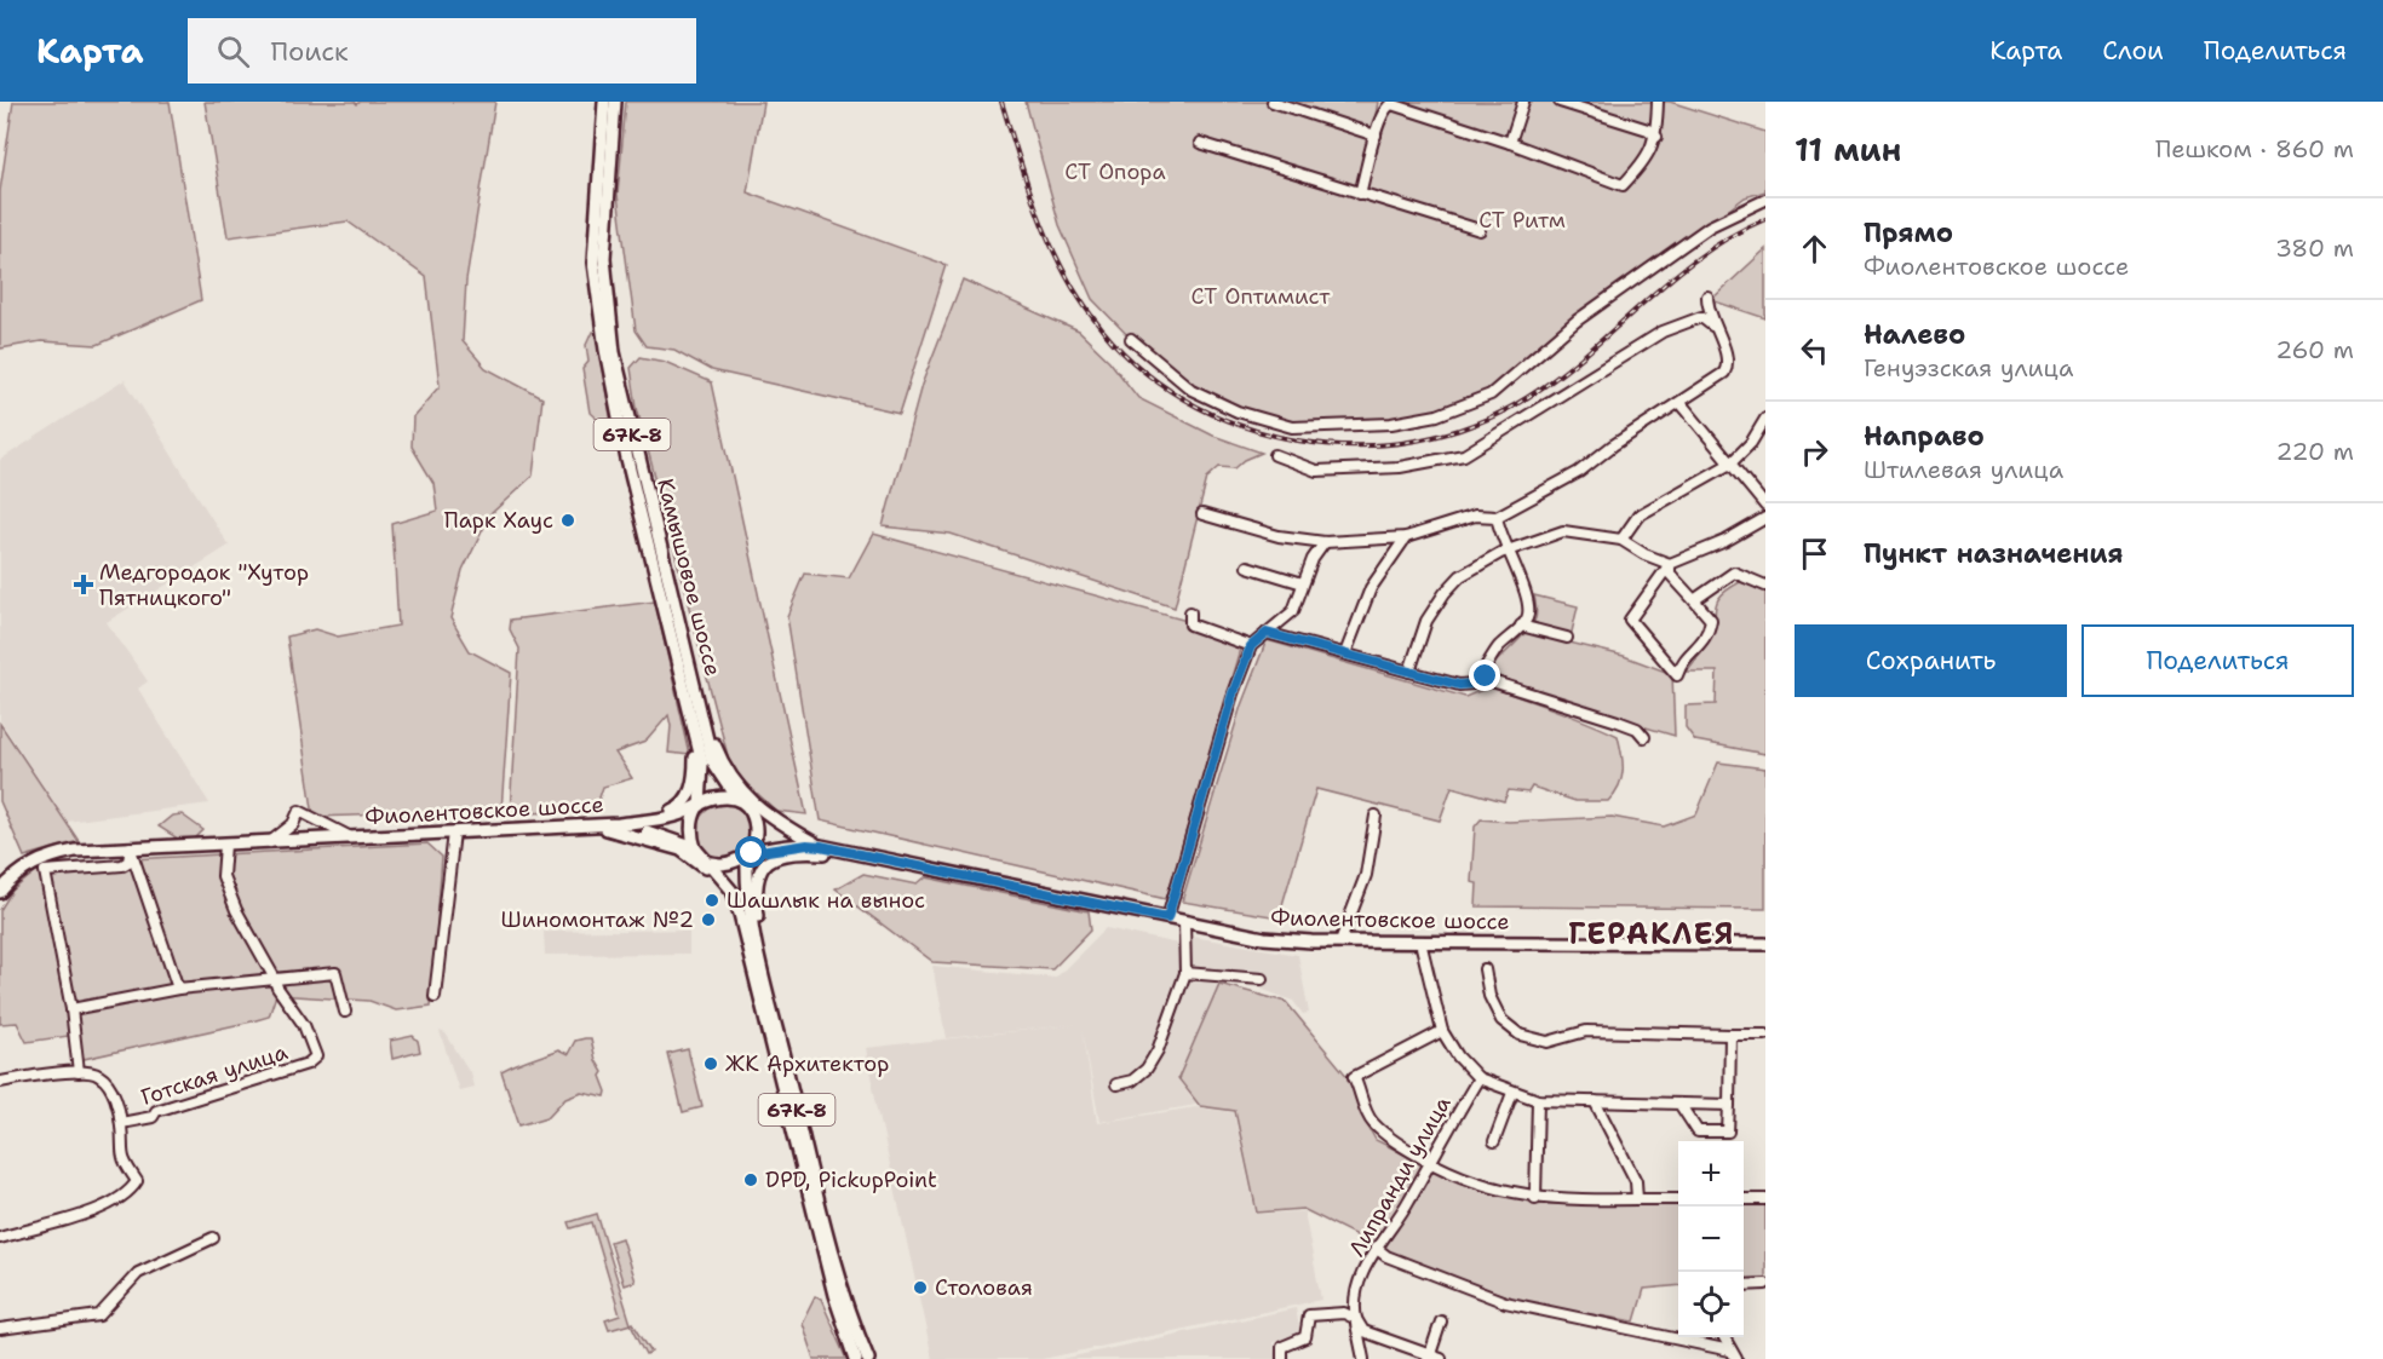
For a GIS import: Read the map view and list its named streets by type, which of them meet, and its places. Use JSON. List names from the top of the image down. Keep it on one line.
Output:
{"streets":{"main road":["67К-8","Камышовое шоссе","Фиолентовское шоссе"],"street":["Готская улица","Липранди улица"]},"crossings":[["67К-8","Камышовое шоссе"],["67К-8","Фиолентовское шоссе"],["Камышовое шоссе","Фиолентовское шоссе"],["Фиолентовское шоссе","Готская улица"]],"districts":["ГЕРАКЛЕЯ"],"parks":["СТ Опора","СТ Ритм","СТ Оптимист"],"places":{"other":["Парк Хаус","Шашлык на вынос","Шиномонтаж №2","ЖК Архитектор","DPD, PickupPoint","Столовая"],"health":["Медгородок \"Хутор Пятницкого\""]},"page":{"header":"Карта","search":"Поиск","nav":["Карта","Слои","Поделиться"],"heading":["11 мин","Пешком · 860 m"],"list":[["Прямо","Фиолентовское шоссе","380 m"],["Налево","Генуэзская улица","260 m"],["Направо","Штилевая улица","220 m"],"Пункт назначения"],"buttons":["Сохранить","Поделиться"],"map_buttons":["+","−"]}}
